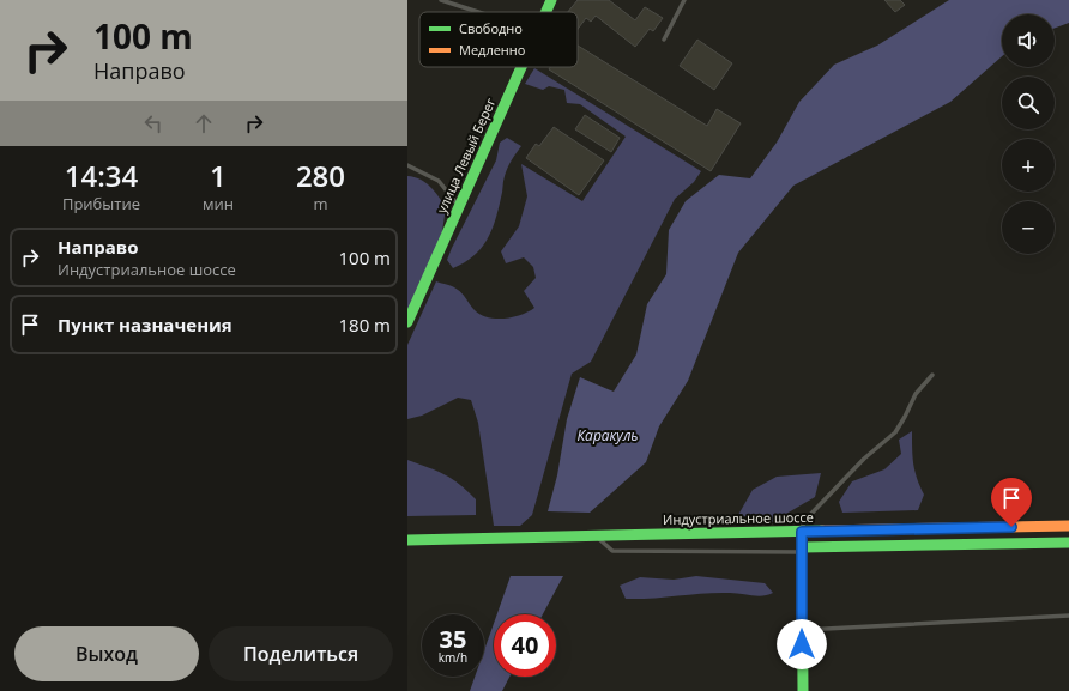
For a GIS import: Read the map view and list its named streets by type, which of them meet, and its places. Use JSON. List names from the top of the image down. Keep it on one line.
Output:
{"streets":{"street":["улица Левый Берег","Индустриальное шоссе"]},"water":["Каракуль"],"legend":["Свободно","Медленно"],"page":{"turn":["100 m","Направо"],"map_buttons":["+","−"],"eta":["14:34","Прибытие","1","мин","280","m"],"list":[{"name":"Направо","note":"Индустриальное шоссе","value":"100 m"},{"name":"Пункт назначения","value":"180 m"}],"speed":"35 km/h","limit":"40","buttons":["Выход","Поделиться"]}}
